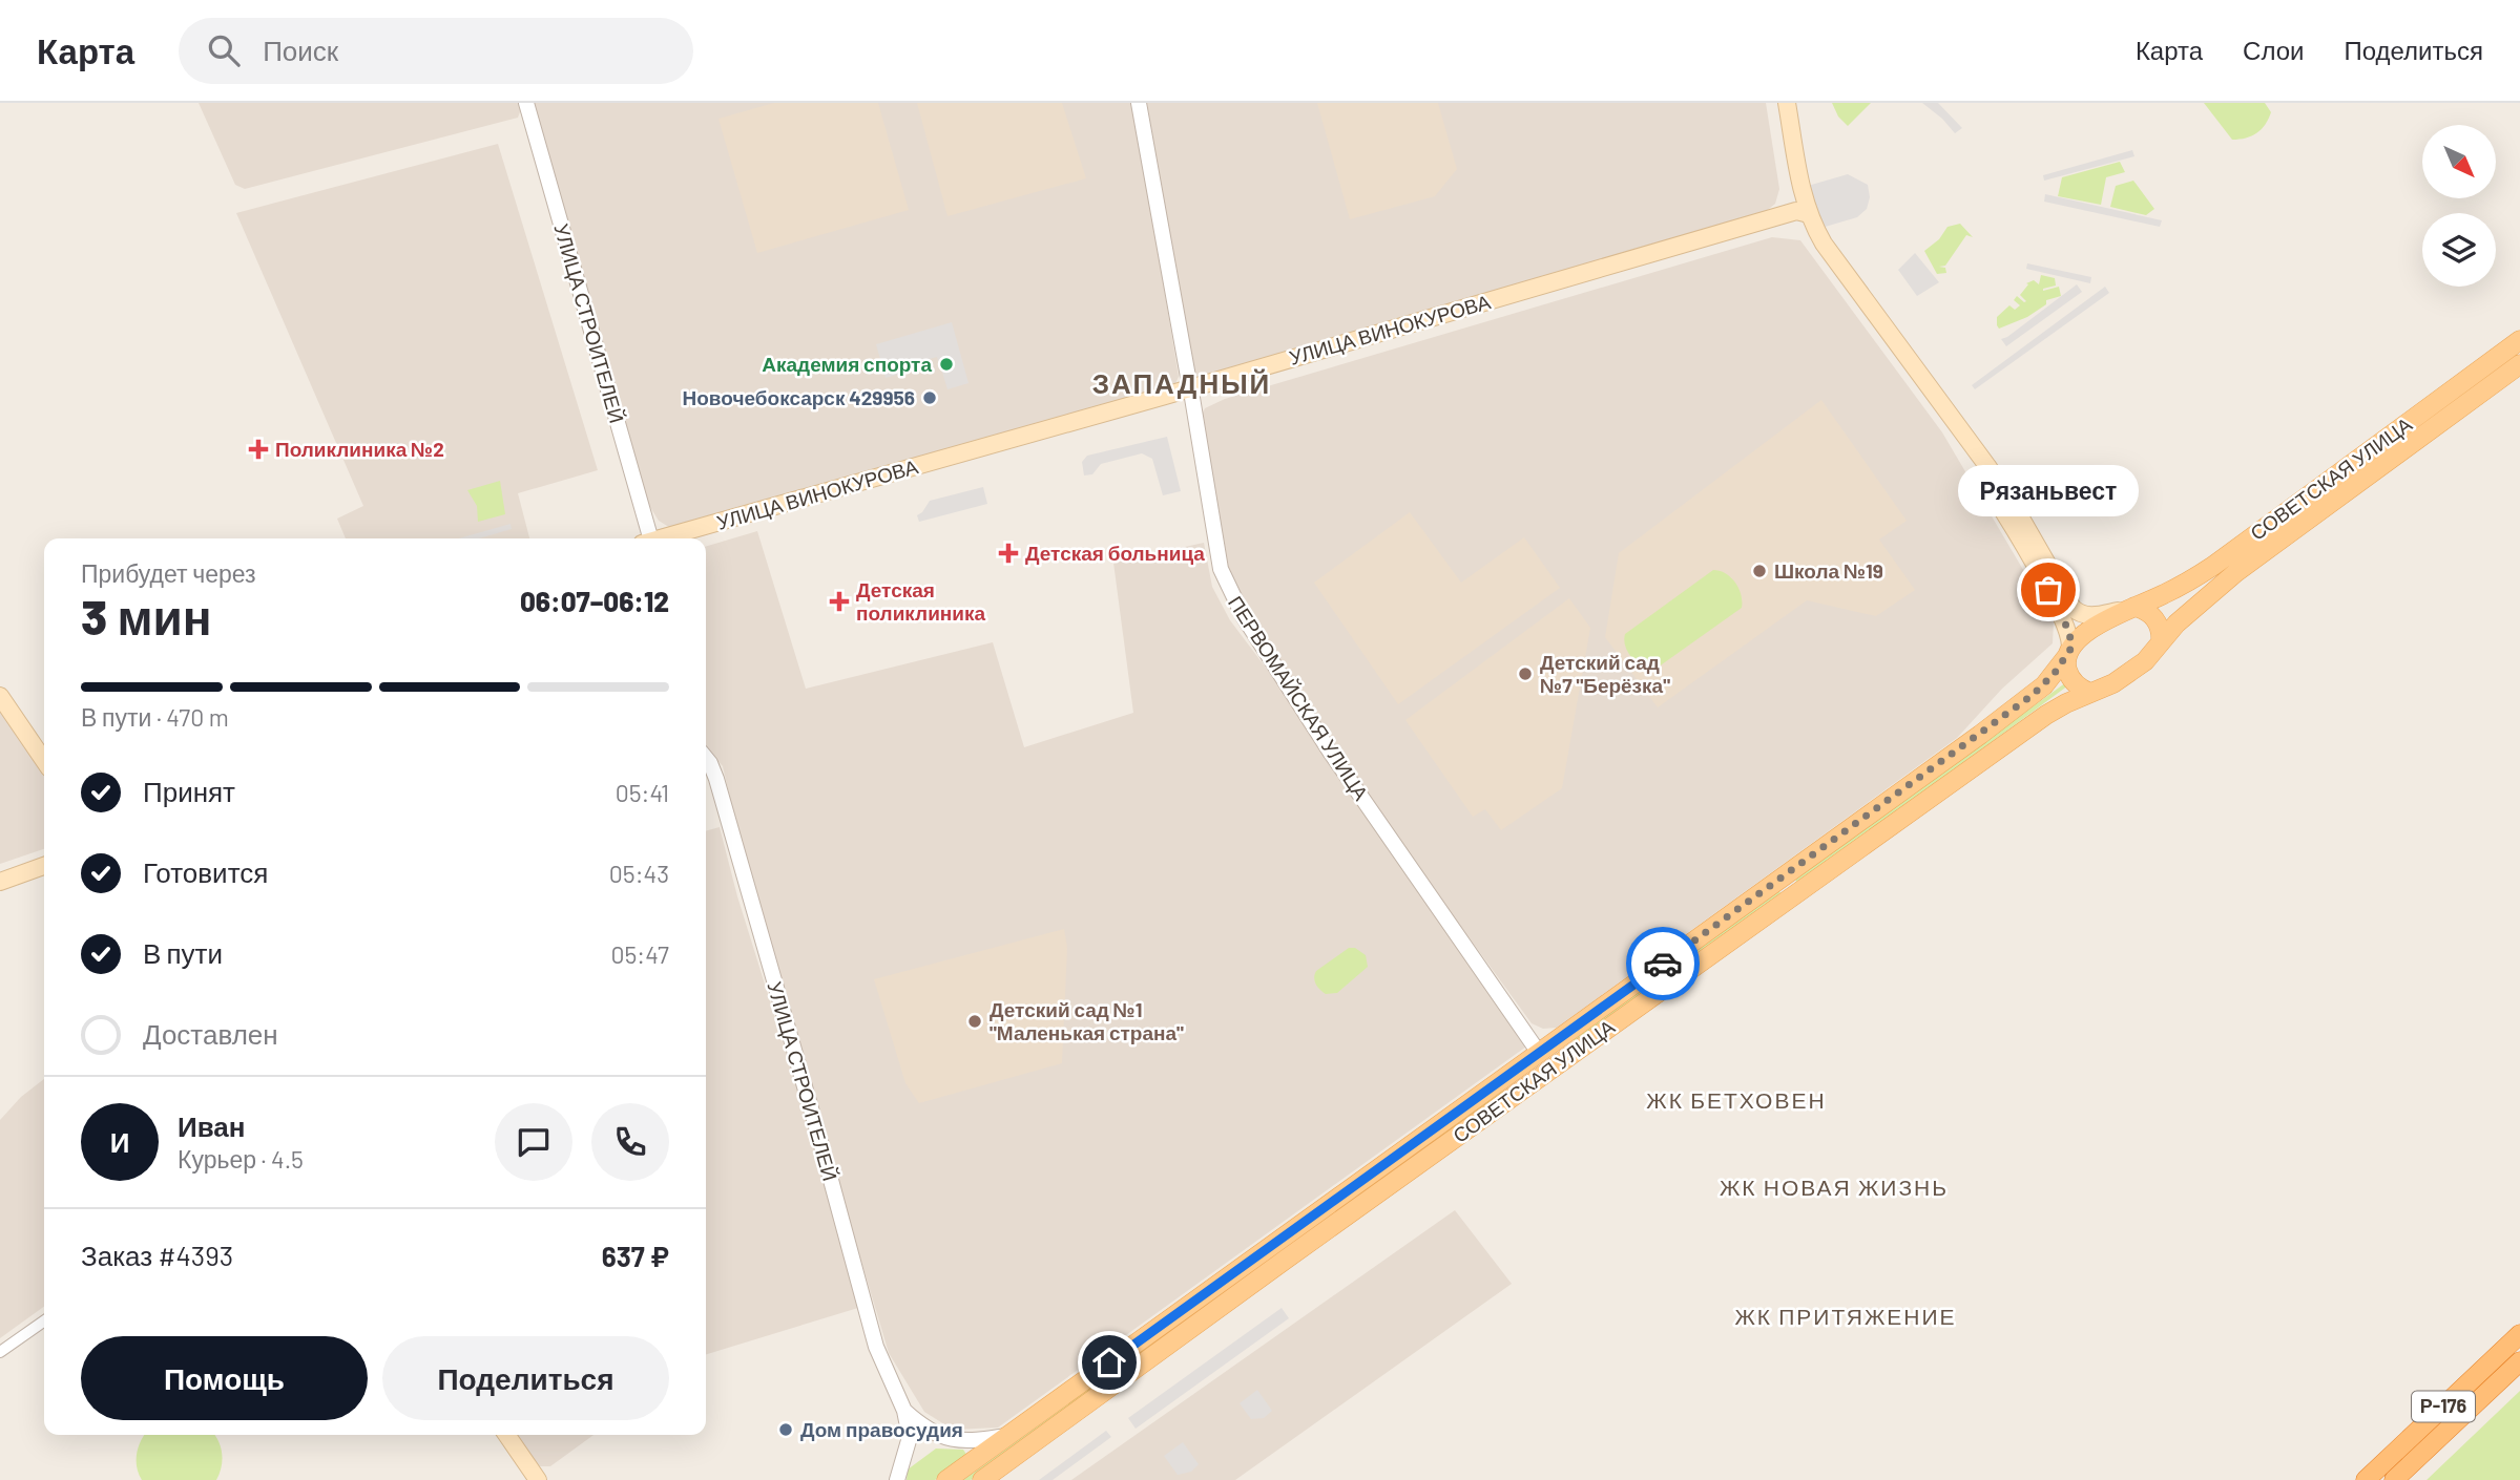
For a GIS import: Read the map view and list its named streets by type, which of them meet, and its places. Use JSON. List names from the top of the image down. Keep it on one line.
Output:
{"streets":{"highway":["Р-176"],"main road":["УЛИЦА ВИНОКУРОВА","СОВЕТСКАЯ УЛИЦА","ПЕРВОМАЙСКАЯ УЛИЦА"],"street":["УЛИЦА СТРОИТЕЛЕЙ"]},"crossings":[["УЛИЦА ВИНОКУРОВА","ПЕРВОМАЙСКАЯ УЛИЦА"],["СОВЕТСКАЯ УЛИЦА","ПЕРВОМАЙСКАЯ УЛИЦА"]],"districts":["ЗАПАДНЫЙ","ЖК БЕТХОВЕН","ЖК НОВАЯ ЖИЗНЬ","ЖК ПРИТЯЖЕНИЕ"],"places":{"other":["Академия спорта","Новочебоксарск 429956","Школа №19","Рязаньвест","Детский сад №7 \"Берёзка\"","Детский сад №1 \"Маленькая страна\"","Дом правосудия"],"health":["Поликлиника №2","Детская больница","Детская поликлиника"]},"north":"bottom right","page":{"header":"Карта","search":"Поиск","nav":["Карта","Слои","Поделиться"],"bubble":"Рязаньвест","heading":["3 мин","Прибудет через","06:07–06:12"],"panel":["Иван","Курьер · 4.5","Заказ #4393","637 ₽"],"bar":"В пути · 470 m","list":[["Принят","05:41"],["Готовится","05:43"],["В пути","05:47"],"Доставлен"],"round":"И","buttons":["Помощь","Поделиться"]}}
